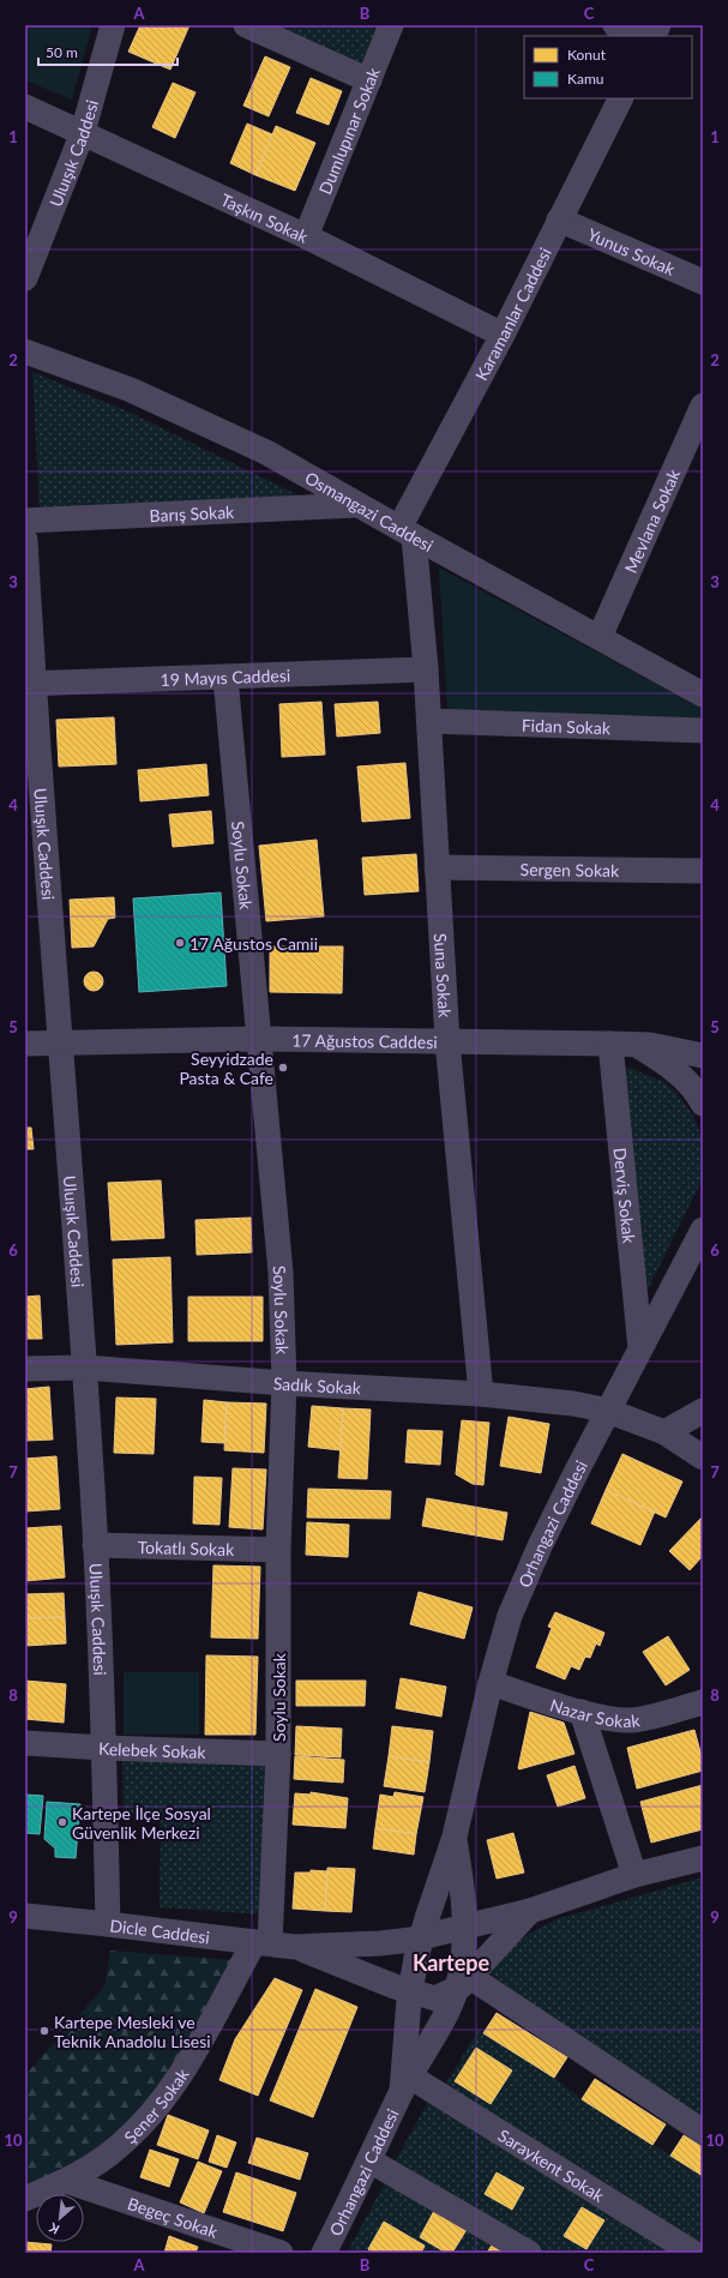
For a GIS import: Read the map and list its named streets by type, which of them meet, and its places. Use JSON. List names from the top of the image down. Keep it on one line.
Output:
{"streets":{"street":["Dumlupınar Sokak","Uluışık Caddesi","Taşkın Sokak","Yunus Sokak","Karamanlar Caddesi","Osmangazi Caddesi","Barış Sokak","Mevlana Sokak","19 Mayıs Caddesi","Fidan Sokak","Soylu Sokak","Sergen Sokak","Suna Sokak","17 Ağustos Caddesi","Derviş Sokak","Sadık Sokak","Orhangazi Caddesi","Tokatlı Sokak","Nazar Sokak","Kelebek Sokak","Dicle Caddesi","Şener Sokak","Saraykent Sokak","Begeç Sokak"]},"crossings":[["Dumlupınar Sokak","Taşkın Sokak"],["Uluışık Caddesi","Taşkın Sokak"],["Uluışık Caddesi","19 Mayıs Caddesi"],["Uluışık Caddesi","17 Ağustos Caddesi"],["Uluışık Caddesi","Sadık Sokak"],["Uluışık Caddesi","Tokatlı Sokak"],["Uluışık Caddesi","Kelebek Sokak"],["Uluışık Caddesi","Dicle Caddesi"],["Taşkın Sokak","Karamanlar Caddesi"],["Yunus Sokak","Karamanlar Caddesi"],["Karamanlar Caddesi","Osmangazi Caddesi"],["Karamanlar Caddesi","Suna Sokak"],["Osmangazi Caddesi","Barış Sokak"],["Osmangazi Caddesi","Mevlana Sokak"],["Osmangazi Caddesi","Suna Sokak"],["19 Mayıs Caddesi","Soylu Sokak"],["19 Mayıs Caddesi","Suna Sokak"],["Fidan Sokak","Suna Sokak"],["Soylu Sokak","17 Ağustos Caddesi"],["Soylu Sokak","Sadık Sokak"],["Soylu Sokak","Tokatlı Sokak"],["Soylu Sokak","Kelebek Sokak"],["Soylu Sokak","Dicle Caddesi"],["Soylu Sokak","Şener Sokak"],["Sergen Sokak","Suna Sokak"],["Suna Sokak","17 Ağustos Caddesi"],["Suna Sokak","Sadık Sokak"],["17 Ağustos Caddesi","Derviş Sokak"],["Derviş Sokak","Orhangazi Caddesi"],["Sadık Sokak","Orhangazi Caddesi"],["Orhangazi Caddesi","Nazar Sokak"],["Orhangazi Caddesi","Saraykent Sokak"],["Dicle Caddesi","Şener Sokak"],["Şener Sokak","Begeç Sokak"]],"districts":["Kartepe"],"places":["17 Ağustos Camii","Seyyidzade Pasta & Cafe","Kartepe İlçe Sosyal Güvenlik Merkezi","Kartepe Mesleki ve Teknik Anadolu Lisesi"],"legend":["Konut","Kamu"],"scale_bar":"50 m","north":"bottom left","grid":{"columns":["A","B","C"],"rows":["1","2","3","4","5","6","7","8","9","10"]}}
